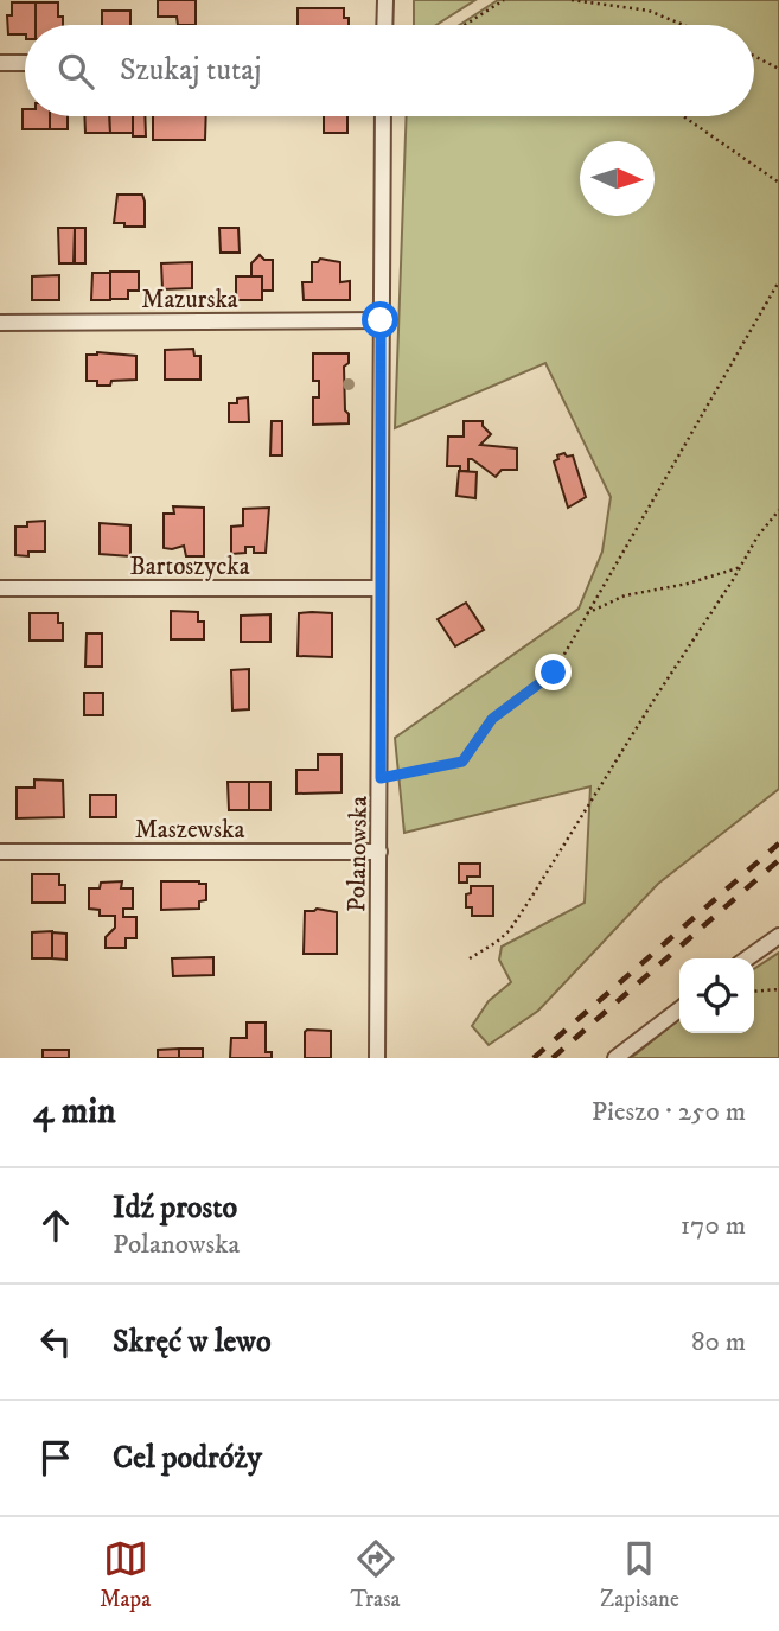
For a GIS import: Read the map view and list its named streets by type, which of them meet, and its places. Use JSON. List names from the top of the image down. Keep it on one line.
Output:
{"streets":{"street":["Mazurska","Bartoszycka","Maszewska","Polanowska"]},"crossings":[["Mazurska","Polanowska"],["Bartoszycka","Polanowska"],["Maszewska","Polanowska"]],"north":"right","page":{"search":"Szukaj tutaj","heading":["4 min","Pieszo · 250 m"],"list":[["Idź prosto","Polanowska","170 m"],["Skręć w lewo","80 m"],"Cel podróży"],"nav":["Mapa","Trasa","Zapisane"]}}
